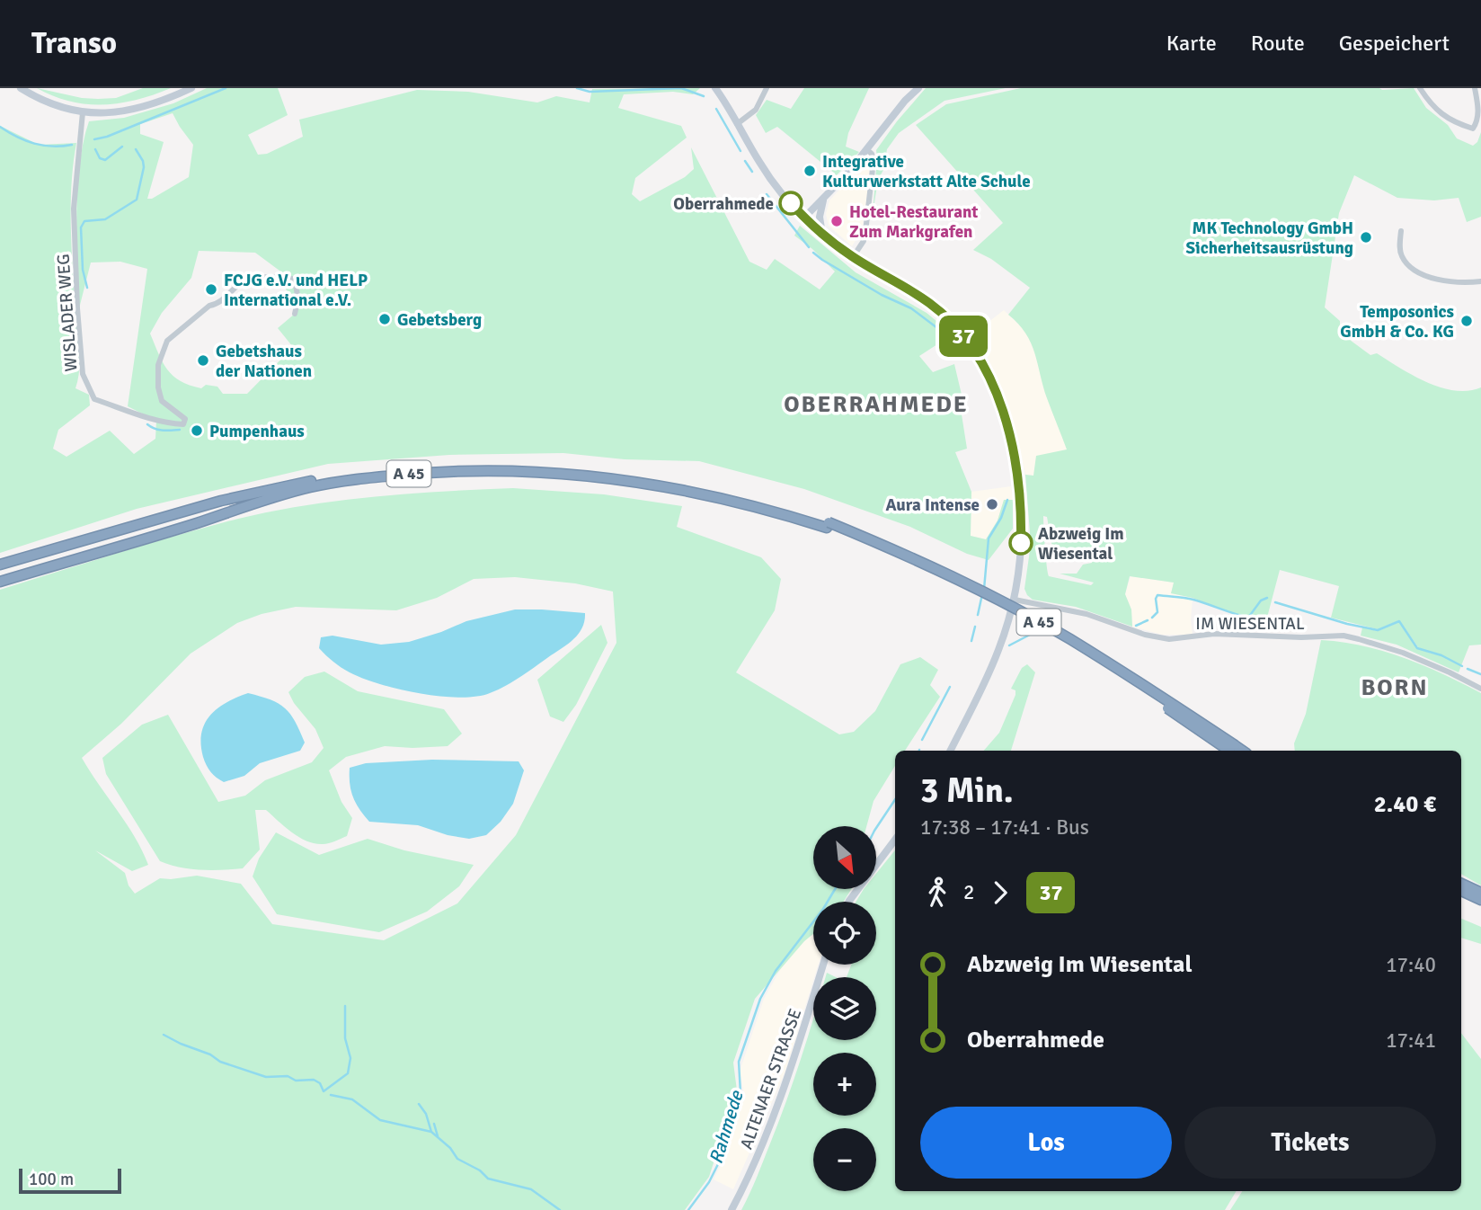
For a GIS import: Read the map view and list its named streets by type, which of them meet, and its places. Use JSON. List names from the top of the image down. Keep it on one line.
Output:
{"streets":{"highway":["A 45"],"main road":["ALTENAER STRASSE"],"street":["WISLADER WEG","IM WIESENTAL"]},"districts":["OBERRAHMEDE","BORN"],"water":["Rahmede"],"places":["Integrative Kulturwerkstatt Alte Schule","Oberrahmede","Hotel-Restaurant Zum Markgrafen","MK Technology GmbH Sicherheitsausrüstung","FCJG e.V. und HELP International e.V.","Gebetsberg","Temposonics GmbH & Co. KG","Gebetshaus der Nationen","Pumpenhaus","Aura Intense","Abzweig Im Wiesental"],"lines":["bus line 37"],"scale_bar":"100 m","north":"bottom right","page":{"header":"Transo","nav":["Karte","Route","Gespeichert"],"on_map":"37","heading":["3 Min.","17:38 – 17:41 · Bus","2.40 €"],"map_buttons":["+","−"],"legs":["2","37"],"list":[{"name":"Abzweig Im Wiesental","value":"17:40"},{"name":"Oberrahmede","value":"17:41"}],"buttons":["Los","Tickets"],"scale":"100 m"}}
